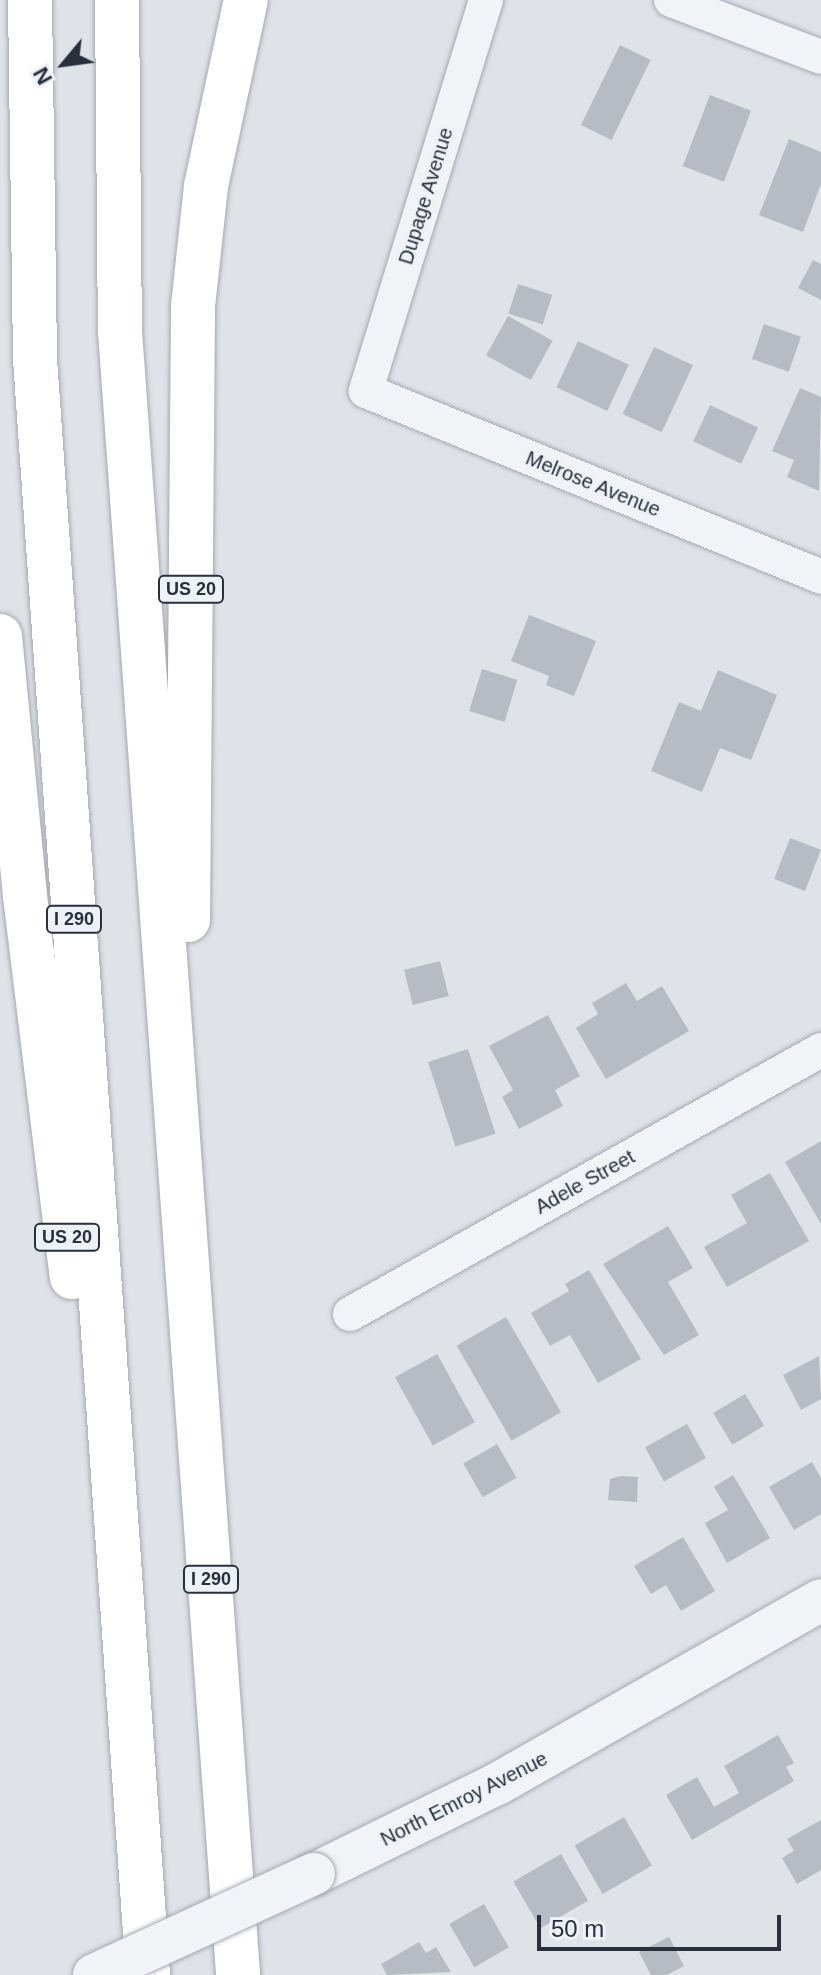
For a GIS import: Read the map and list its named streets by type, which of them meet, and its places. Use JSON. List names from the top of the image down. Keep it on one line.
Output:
{"streets":{"highway":["US 20","I 290"],"street":["Dupage Avenue","Melrose Avenue","Adele Street","North Emroy Avenue"]},"crossings":[["Dupage Avenue","Melrose Avenue"],["US 20","I 290"]],"scale_bar":"50 m","north":"bottom left"}
